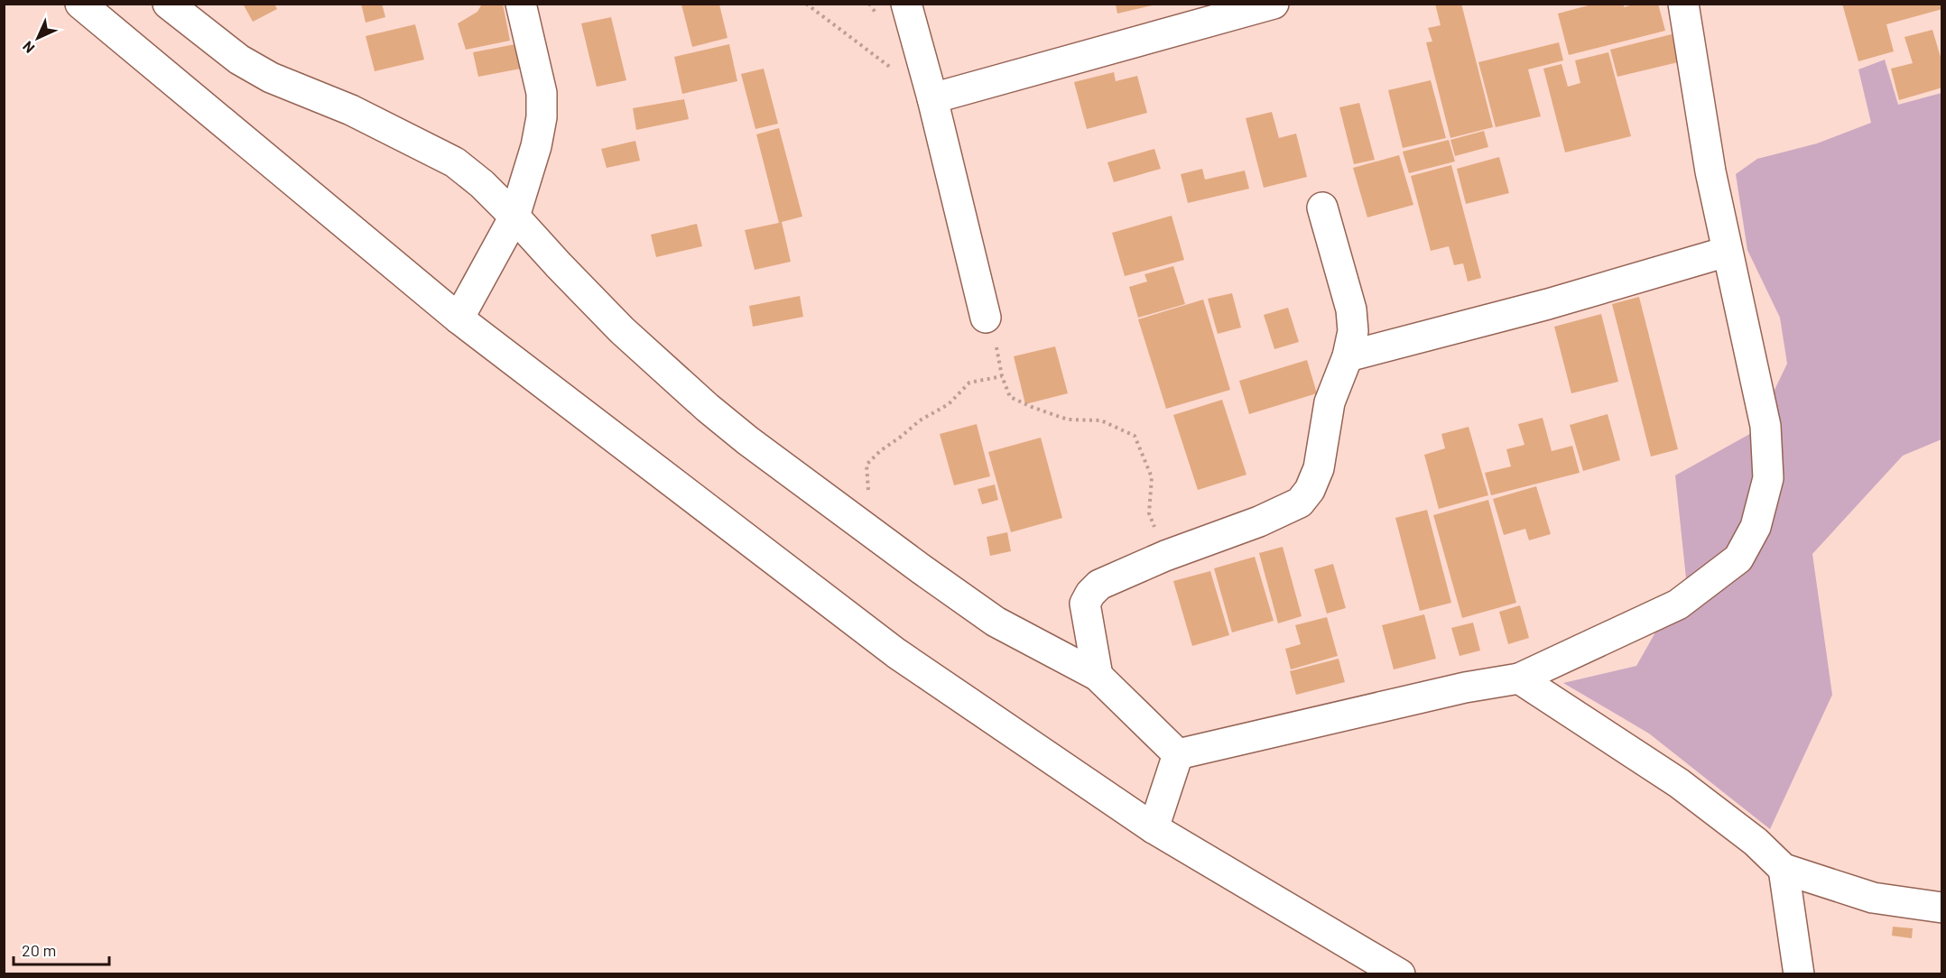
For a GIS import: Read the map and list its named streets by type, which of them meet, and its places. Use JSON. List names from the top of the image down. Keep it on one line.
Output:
{"scale_bar":"20 m","north":"bottom left"}
